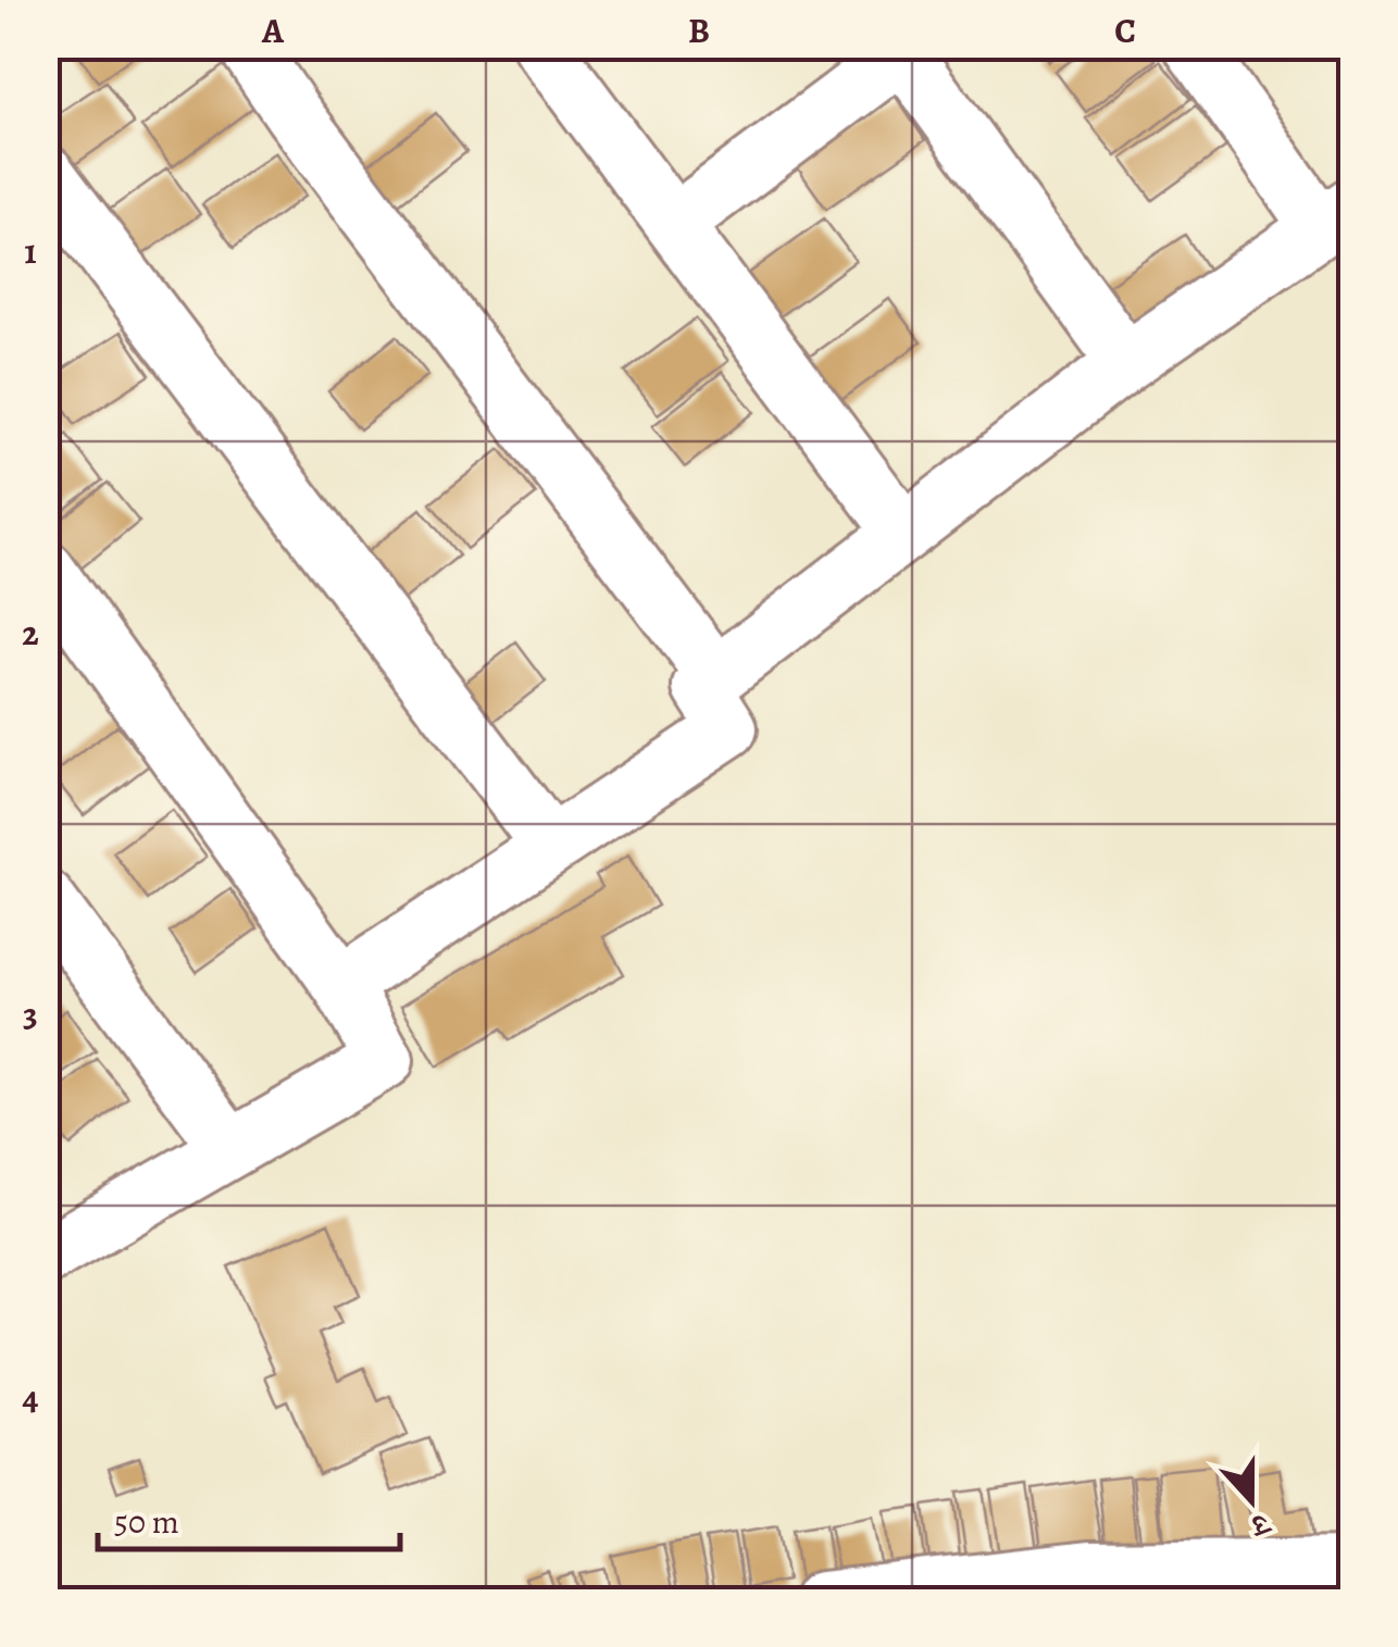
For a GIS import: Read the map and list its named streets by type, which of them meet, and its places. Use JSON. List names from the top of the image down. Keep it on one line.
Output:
{"scale_bar":"50 m","north":"bottom","grid":{"columns":["A","B","C"],"rows":["1","2","3","4"]}}
